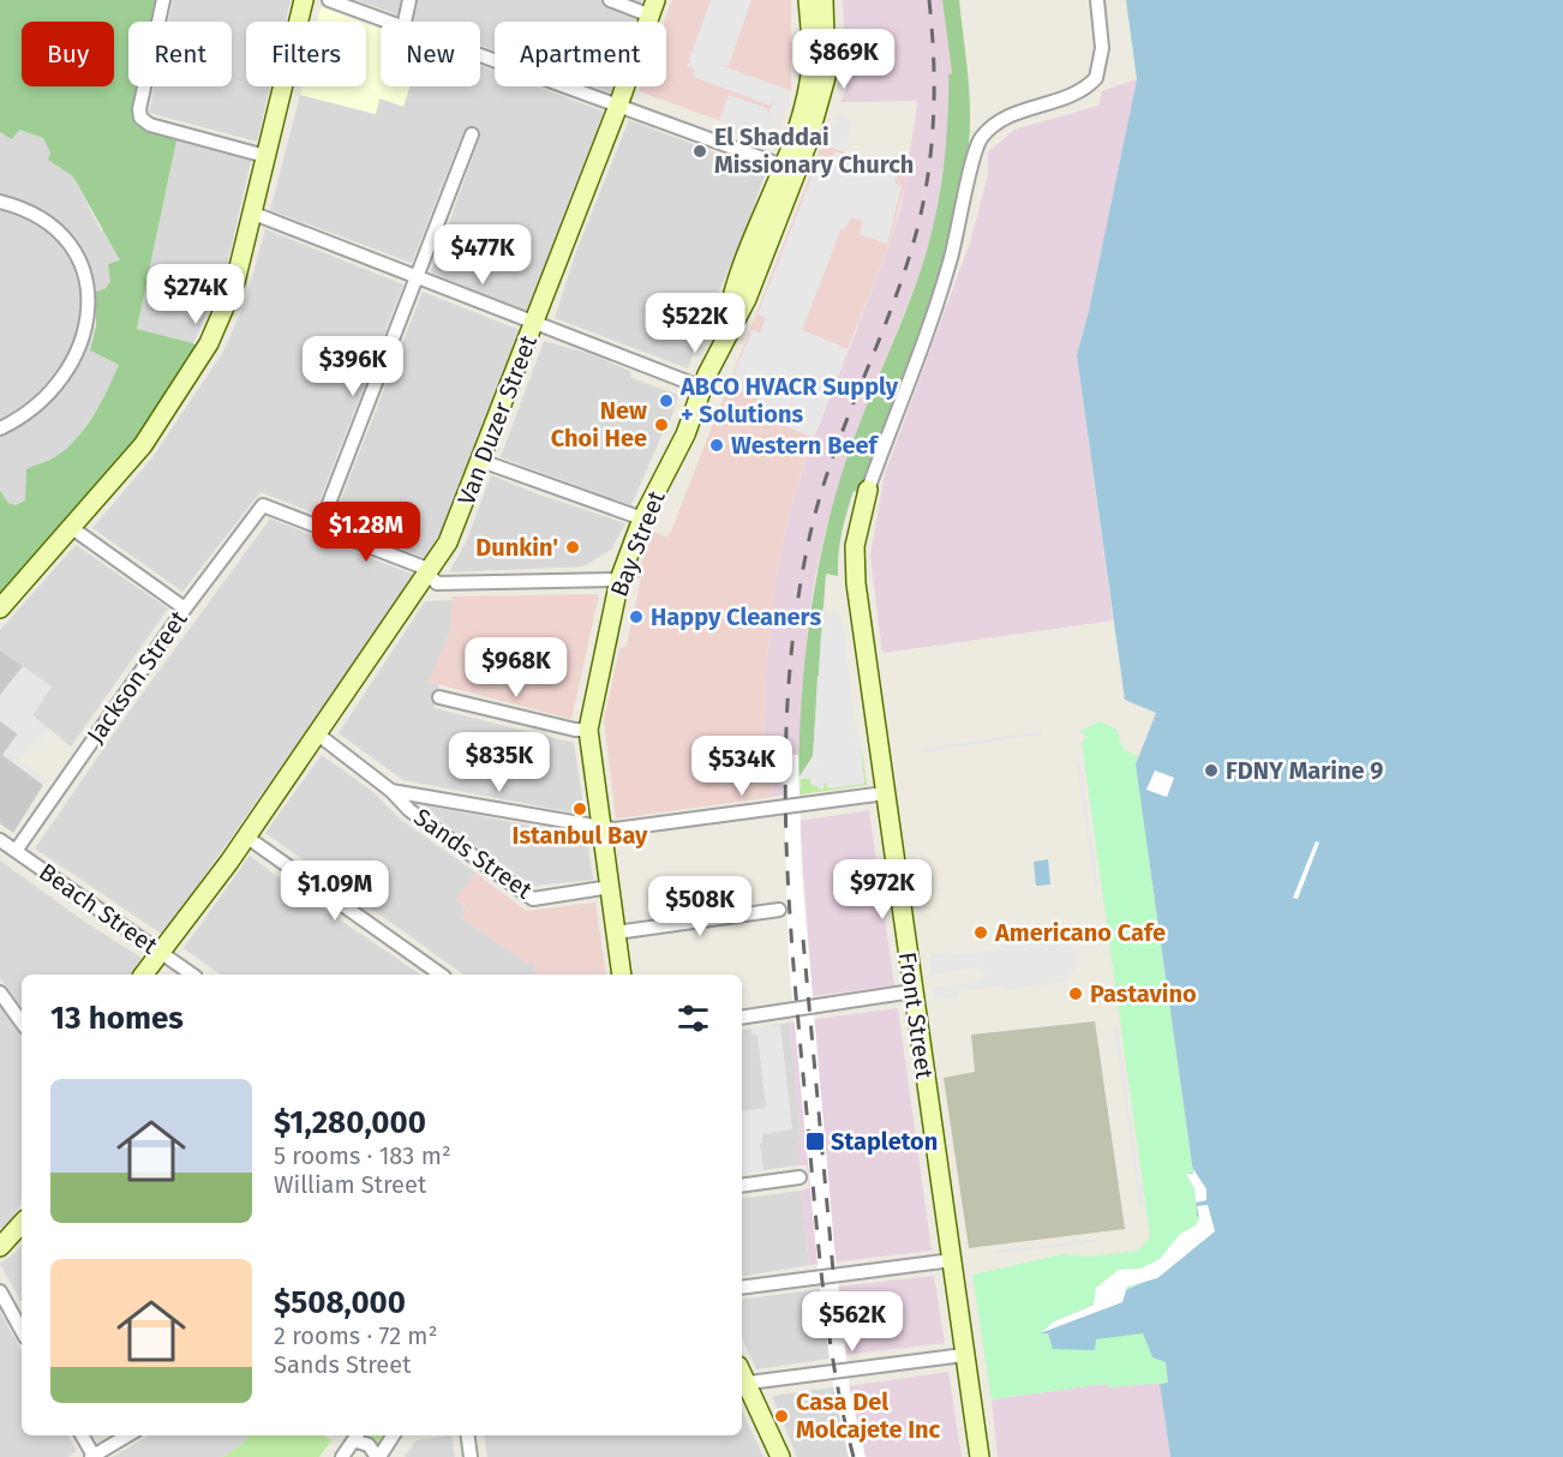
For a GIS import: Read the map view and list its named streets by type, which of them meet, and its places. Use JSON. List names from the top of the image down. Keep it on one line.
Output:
{"streets":{"main road":["Van Duzer Street","Bay Street","Front Street"],"street":["Jackson Street","Sands Street","Beach Street"]},"crossings":[["Van Duzer Street","Sands Street"],["Van Duzer Street","Beach Street"],["Bay Street","Sands Street"],["Jackson Street","Beach Street"]],"places":{"other":["El Shaddai Missionary Church","ABCO HVACR Supply + Solutions","New Choi Hee","Western Beef","Dunkin'","Happy Cleaners","FDNY Marine 9","Istanbul Bay","Americano Cafe","Pastavino","Casa Del Molcajete Inc"],"transit":["Stapleton"]},"page":{"chip":["Buy","Rent","Filters","New","Apartment"],"price":["$869K","$477K","$274K","$522K","$396K","$1.28M","$968K","$835K","$534K","$972K","$1.09M","$508K","$562K"],"heading":"13 homes","list":[{"name":"$1,280,000","note":"5 rooms · 183 m² · William Street"},{"name":"$508,000","note":"2 rooms · 72 m² · Sands Street"}]}}
